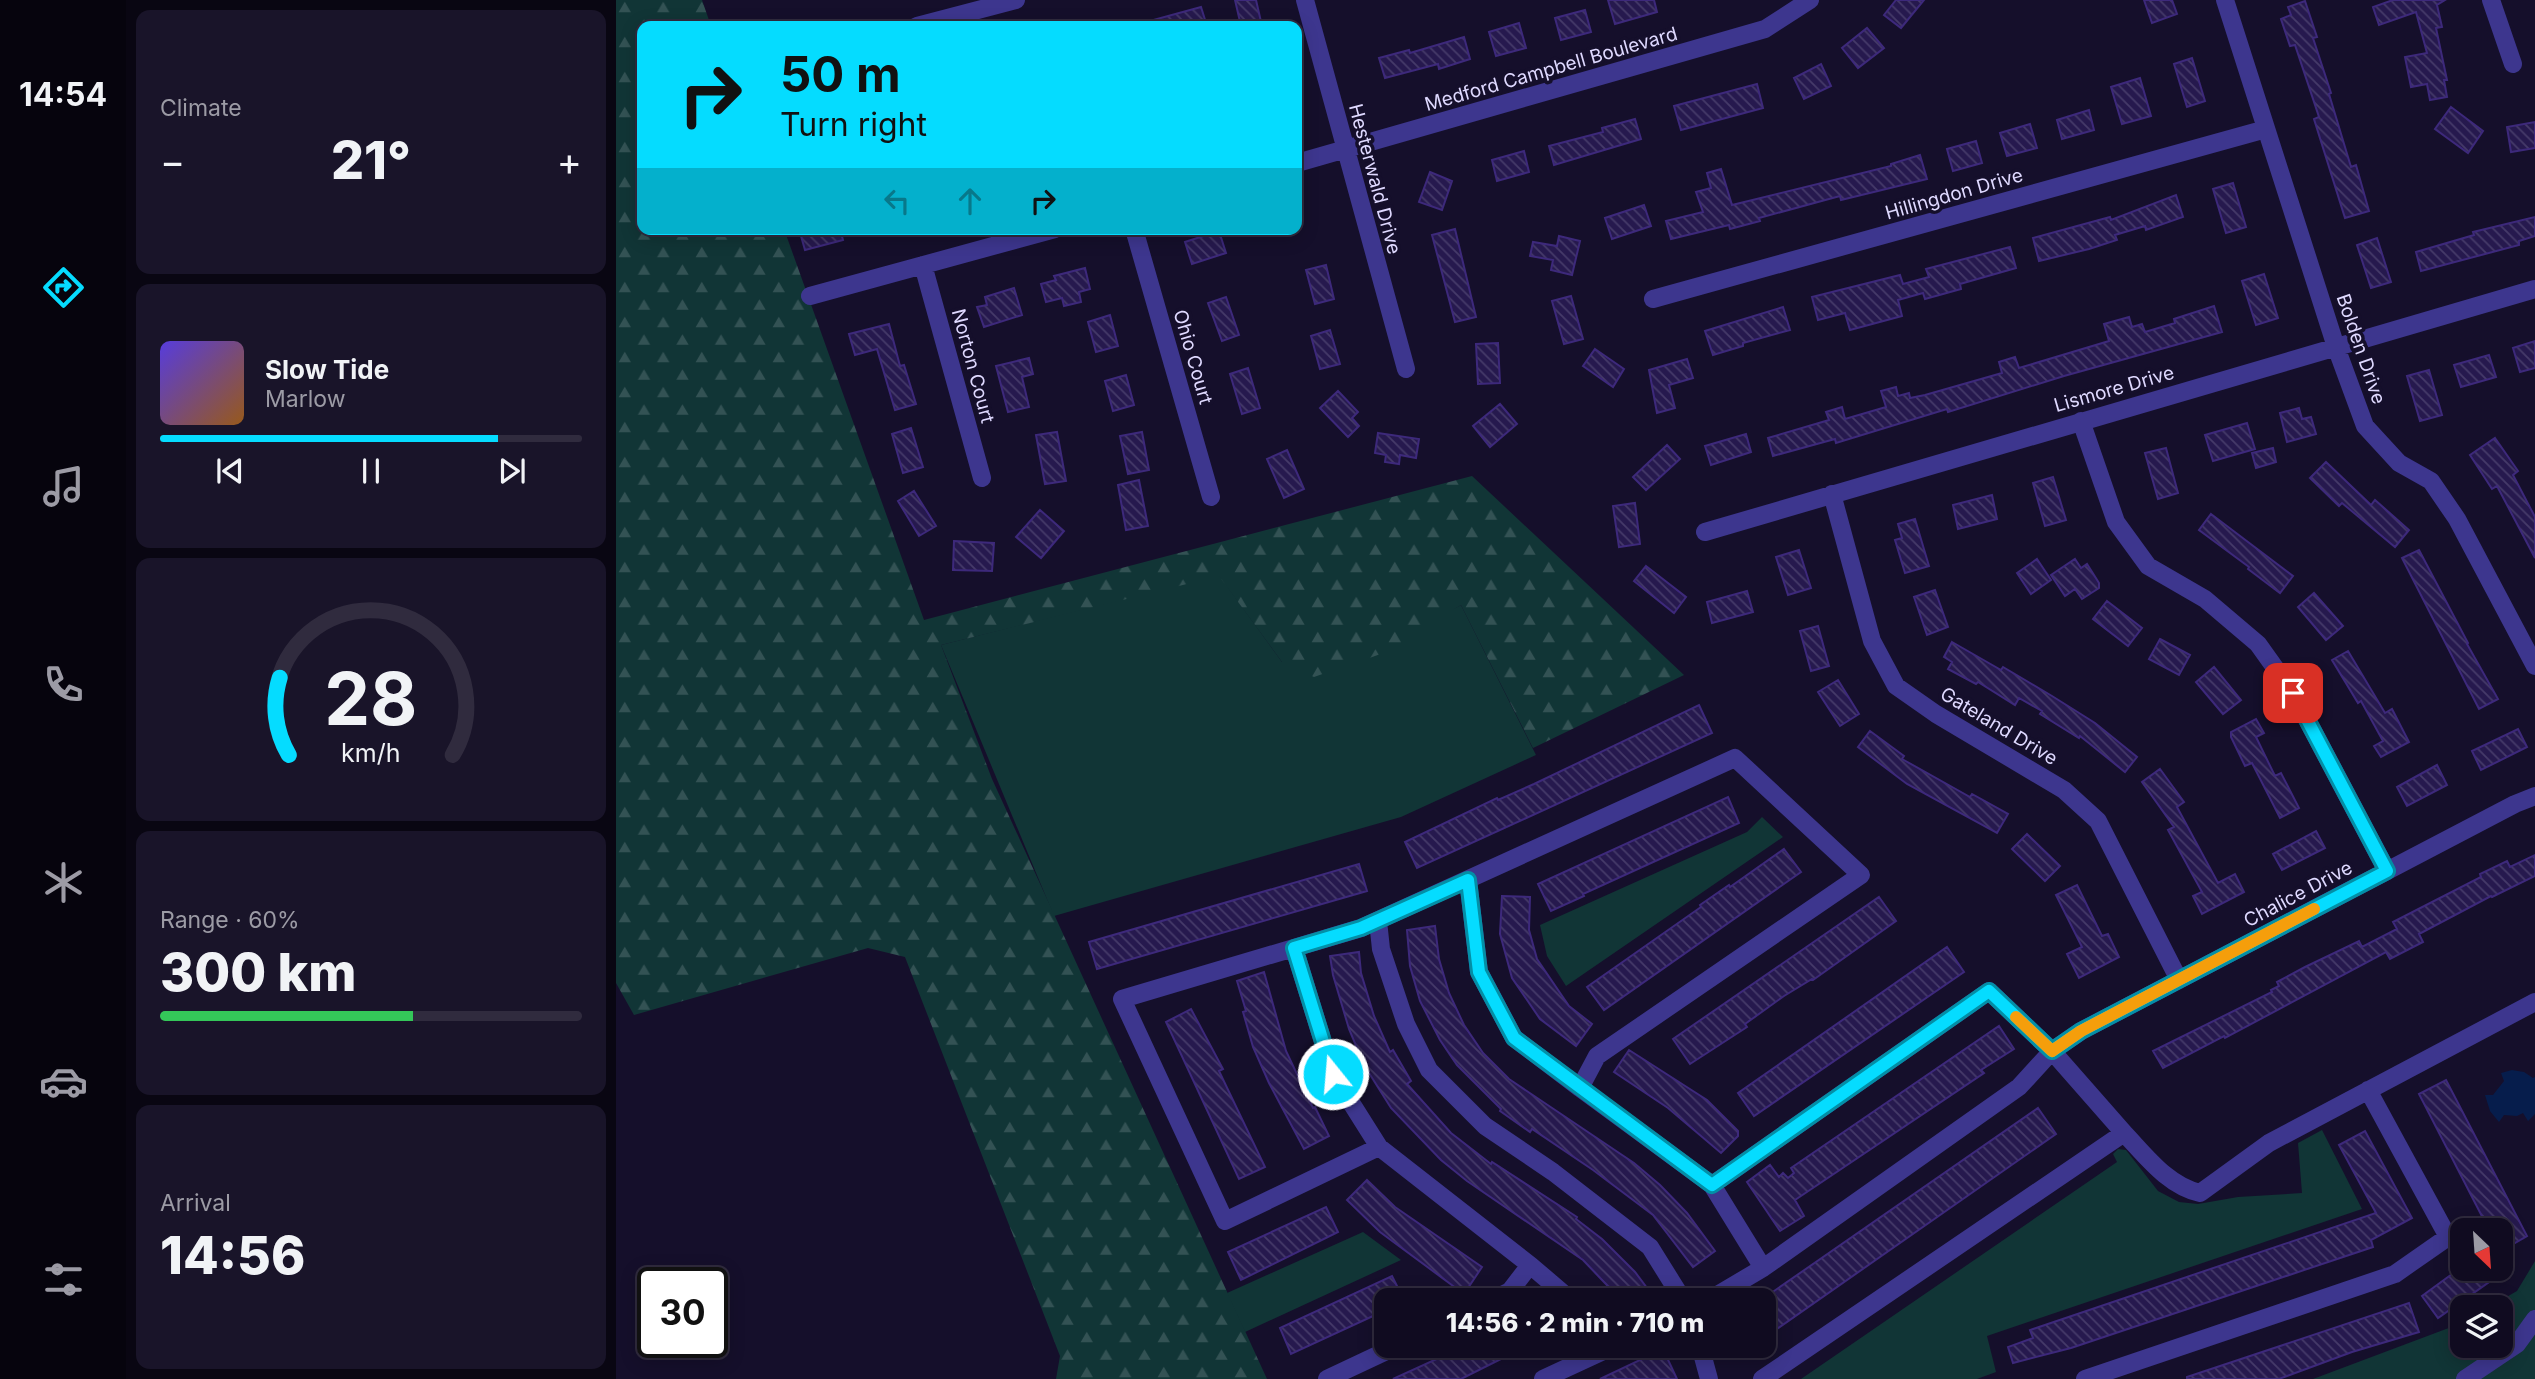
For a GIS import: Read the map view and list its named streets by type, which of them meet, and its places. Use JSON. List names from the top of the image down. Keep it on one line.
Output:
{"streets":{"street":["Medford Campbell Boulevard","Hesterwald Drive","Hillingdon Drive","Bolden Drive","Ohio Court","Norton Court","Lismore Drive","Gateland Drive","Chalice Drive"]},"crossings":[["Medford Campbell Boulevard","Hesterwald Drive"],["Hillingdon Drive","Bolden Drive"],["Bolden Drive","Lismore Drive"],["Lismore Drive","Gateland Drive"],["Gateland Drive","Chalice Drive"]],"north":"bottom right","page":{"tabs":"14:54","tile":["Climate",["Range · 60%","300 km"],["Arrival","14:56"]],"turn":["50 m","Turn right"],"heat":["−","21°","+"],"song":["Slow Tide","Marlow"],"limit":"30","trip":"14:56 · 2 min · 710 m","gauge":["28","km/h"]}}
